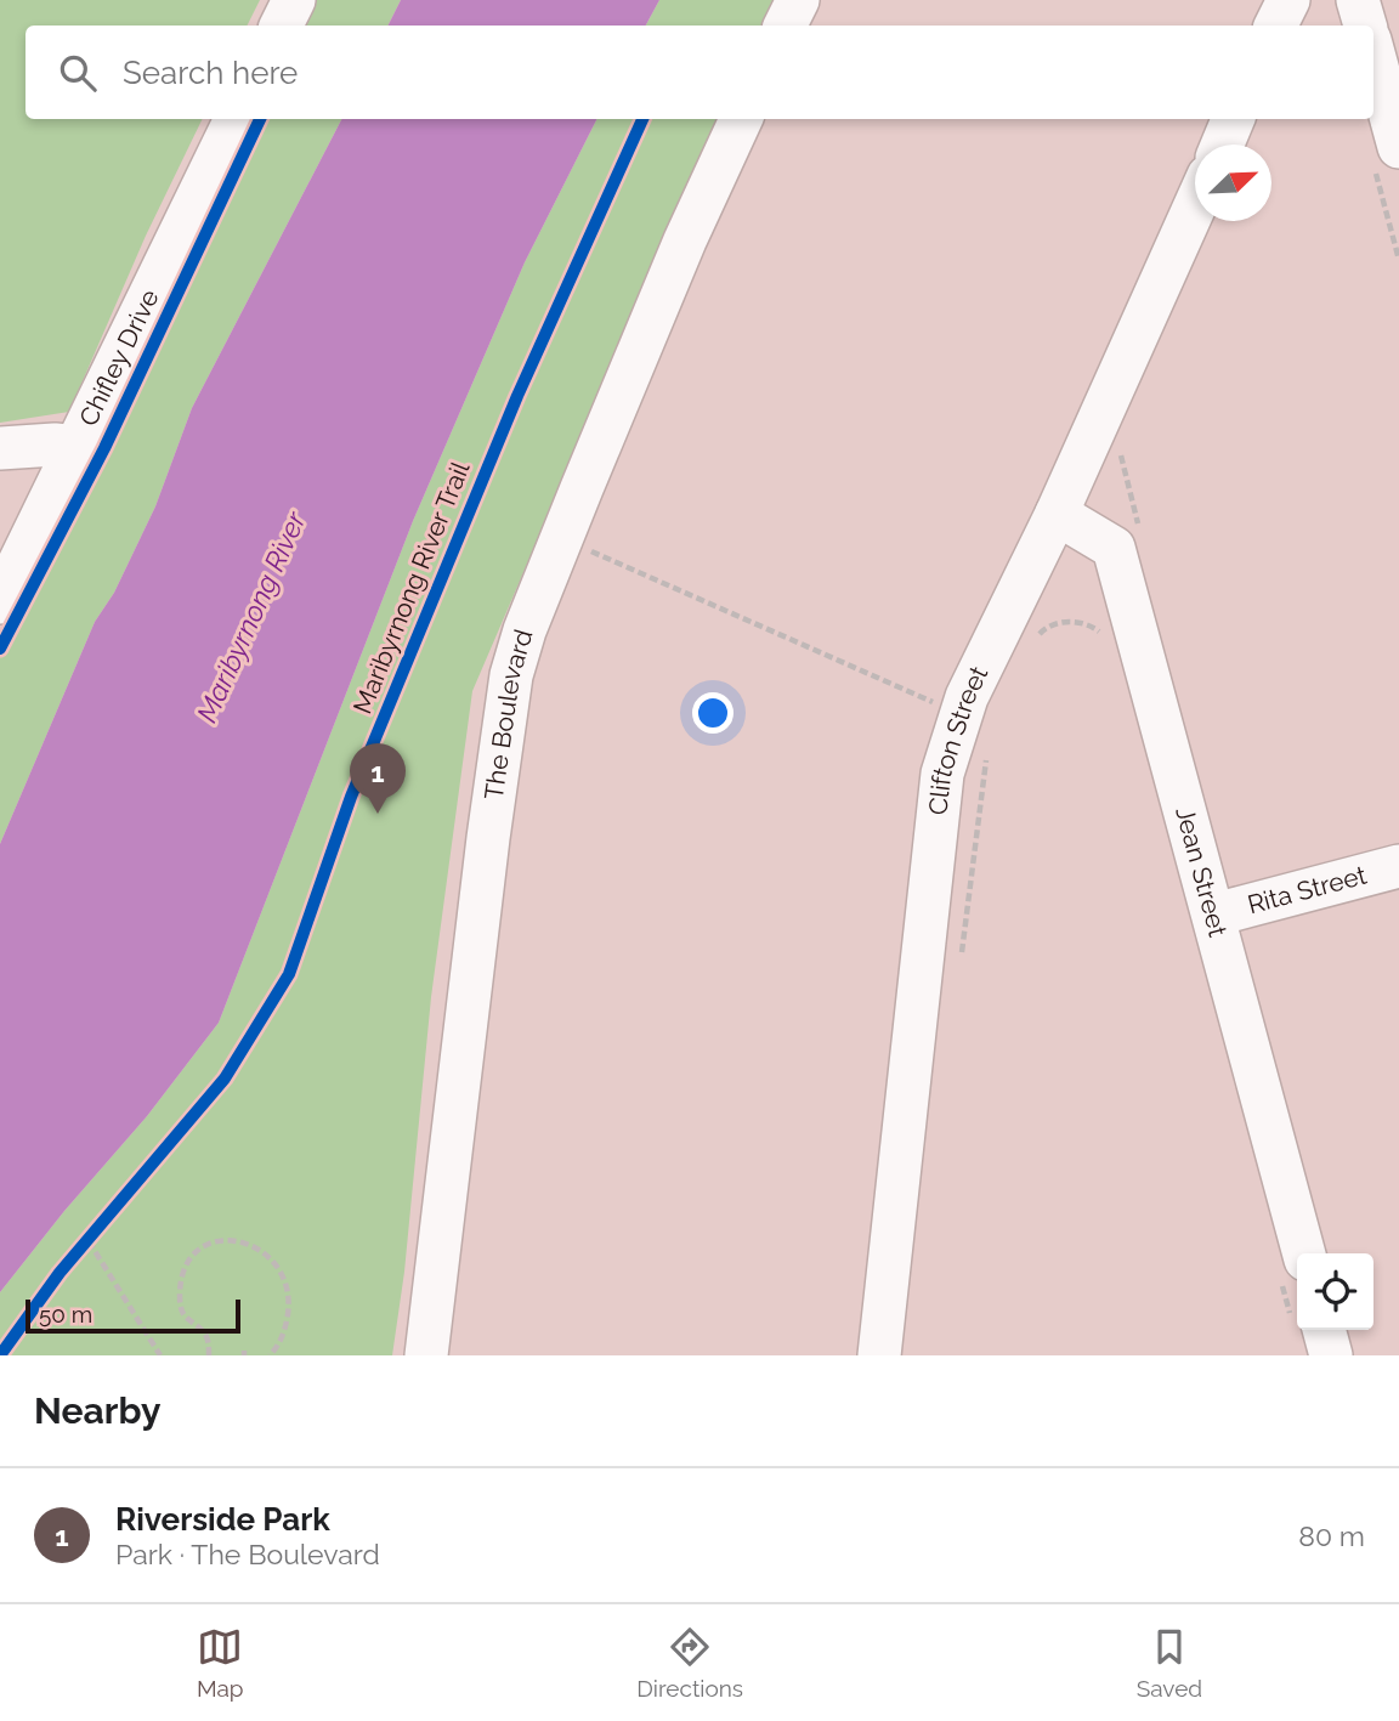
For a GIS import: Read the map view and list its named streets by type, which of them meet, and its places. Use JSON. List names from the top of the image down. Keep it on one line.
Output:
{"streets":{"street":["Chifley Drive","The Boulevard","Clifton Street","Jean Street","Rita Street"],"cycle path":["Maribyrnong River Trail"]},"crossings":[["Clifton Street","Jean Street"],["Jean Street","Rita Street"]],"water":["Maribyrnong River"],"scale_bar":"50 m","north":"top right","page":{"search":"Search here","pins":"1","scale":"50 m","heading":"Nearby","list":[{"mark":"1","name":"Riverside Park","note":"Park · The Boulevard","value":"80 m"}],"nav":["Map","Directions","Saved"]}}
